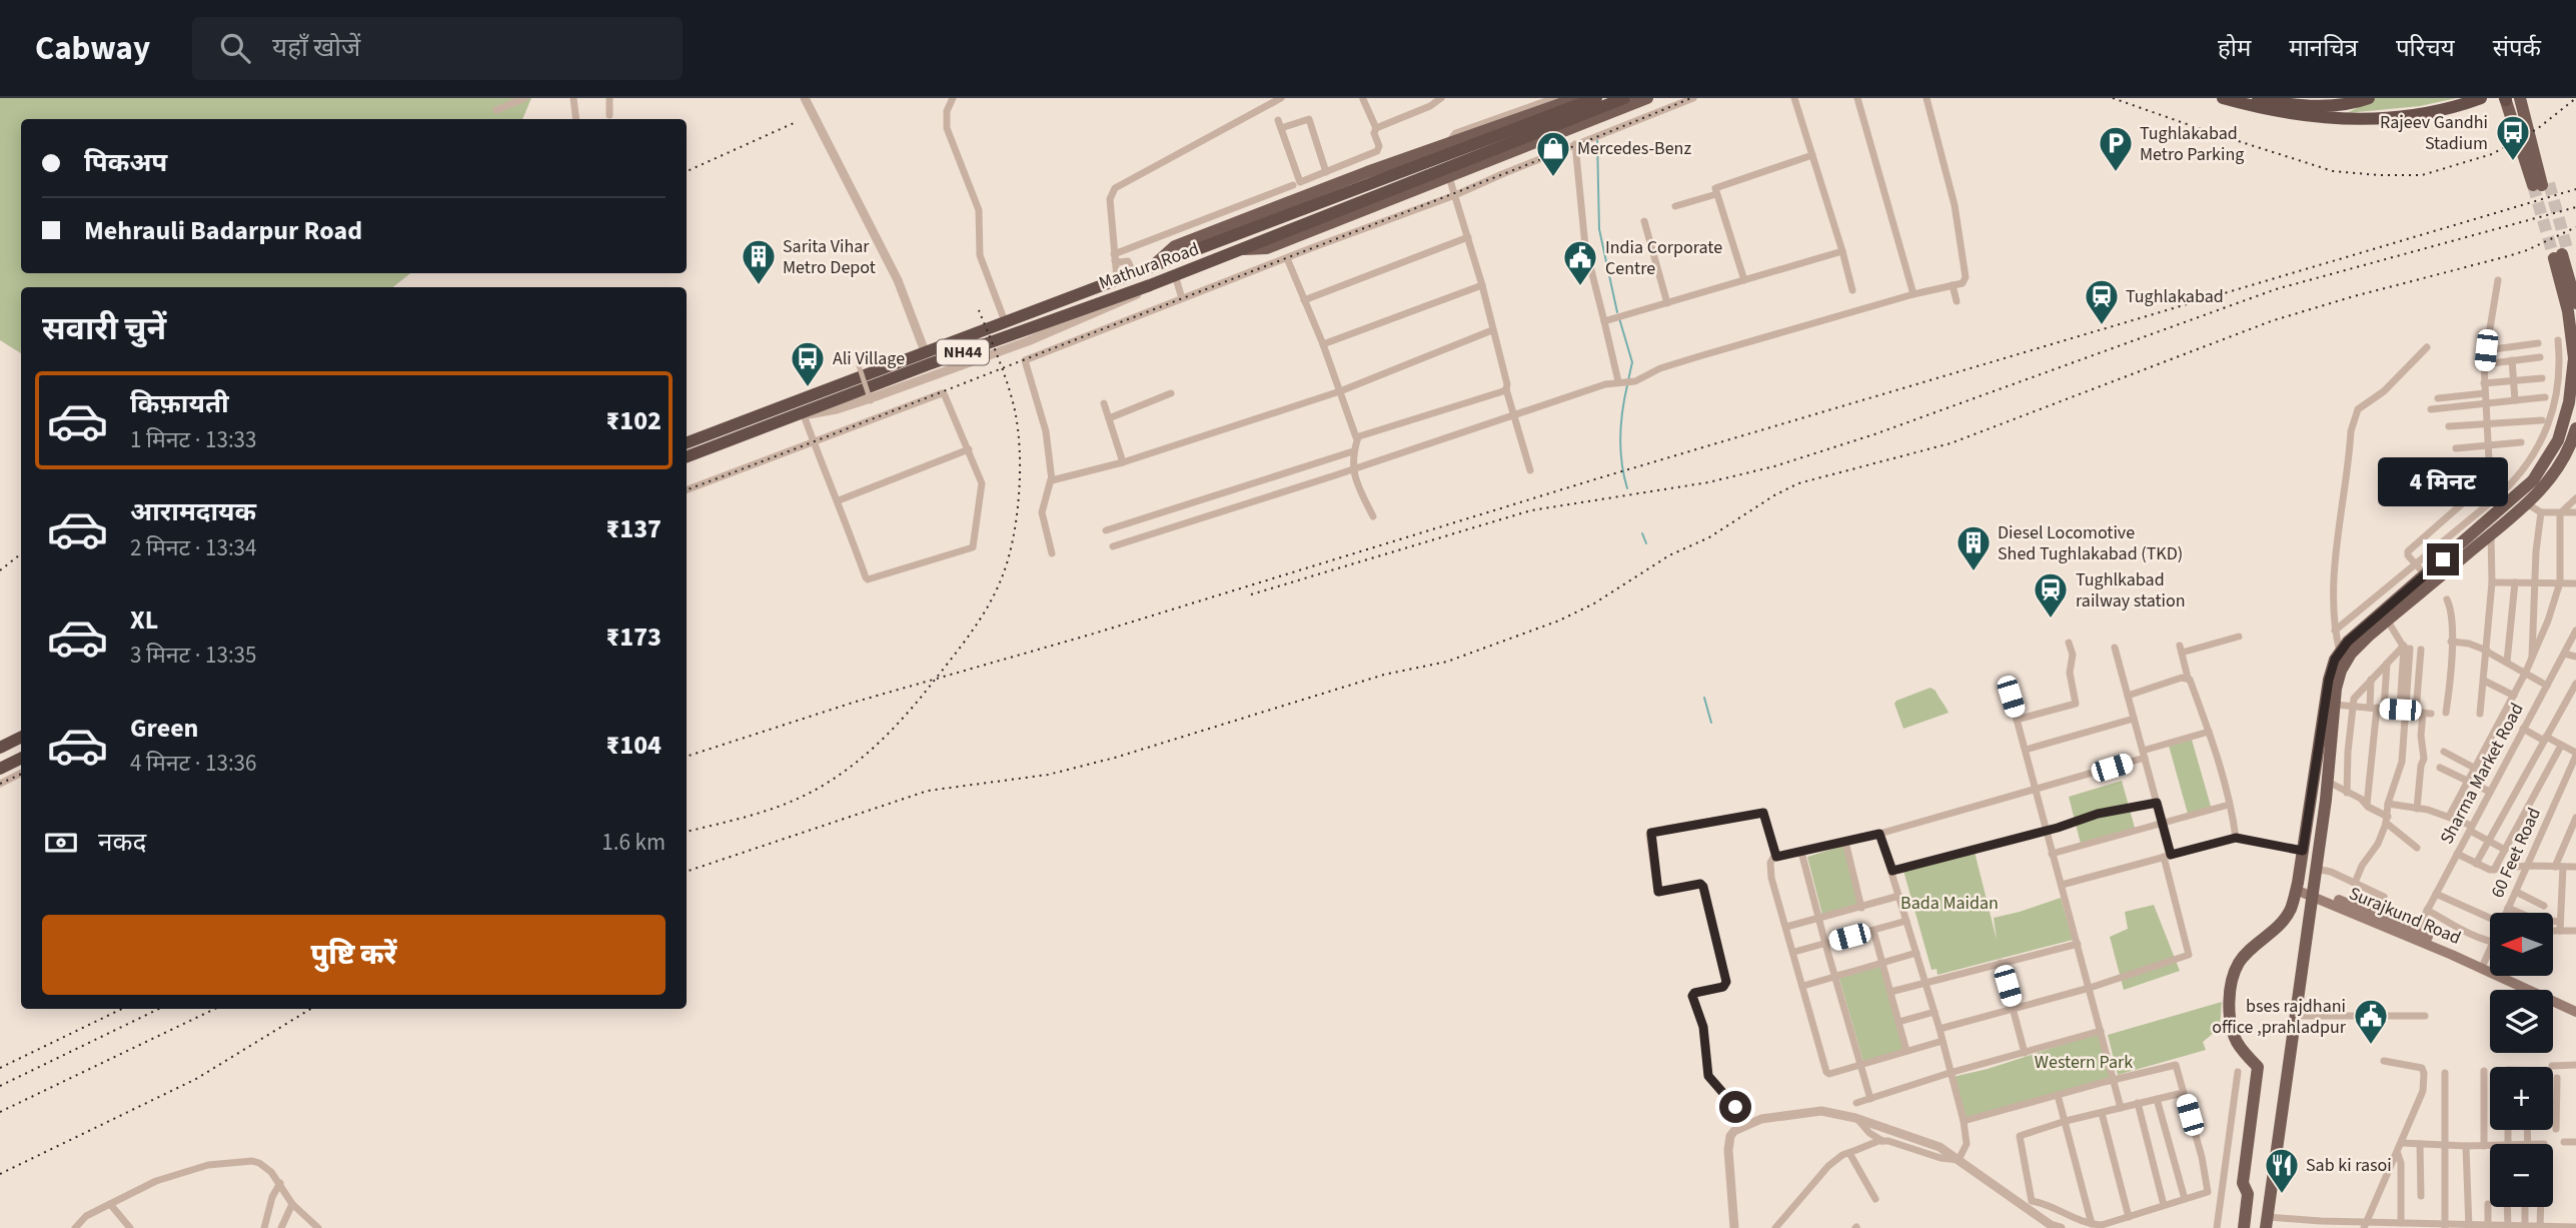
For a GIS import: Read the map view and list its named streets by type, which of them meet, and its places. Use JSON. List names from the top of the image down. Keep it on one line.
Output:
{"streets":{"highway":["Mathura Road","NH44"],"main road":["Surajkund Road"],"street":["Sharma Market Road","60 Feet Road"]},"crossings":[["Sharma Market Road","Surajkund Road"],["60 Feet Road","Surajkund Road"]],"parks":["Bada Maidan","Western Park"],"places":{"bus stop":["Rajeev Gandhi Stadium","Ali Village"],"parking":["Tughlakabad Metro Parking"],"shop":["Mercedes-Benz"],"building":["Sarita Vihar Metro Depot","Diesel Locomotive Shed Tughlakabad (TKD)"],"public building":["India Corporate Centre","bses rajdhani office ,prahladpur"],"station":["Tughlakabad","Tughlkabad railway station"],"restaurant":["Sab ki rasoi"]},"north":"left","page":{"header":"Cabway","search":"यहाँ खोजें","nav":["होम","मानचित्र","परिचय","संपर्क"],"banner":["पिकअप","Mehrauli Badarpur Road"],"heading":"सवारी चुनें","list":[{"name":"किफ़ायती","note":"1 मिनट · 13:33","value":"₹102"},{"name":"आरामदायक","note":"2 मिनट · 13:34","value":"₹137"},{"name":"XL","note":"3 मिनट · 13:35","value":"₹173"},{"name":"Green","note":"4 मिनट · 13:36","value":"₹104"}],"bubble":"4 मिनट","pay":["नकद","1.6 km"],"buttons":"पुष्टि करें","map_buttons":["+","−"]}}
